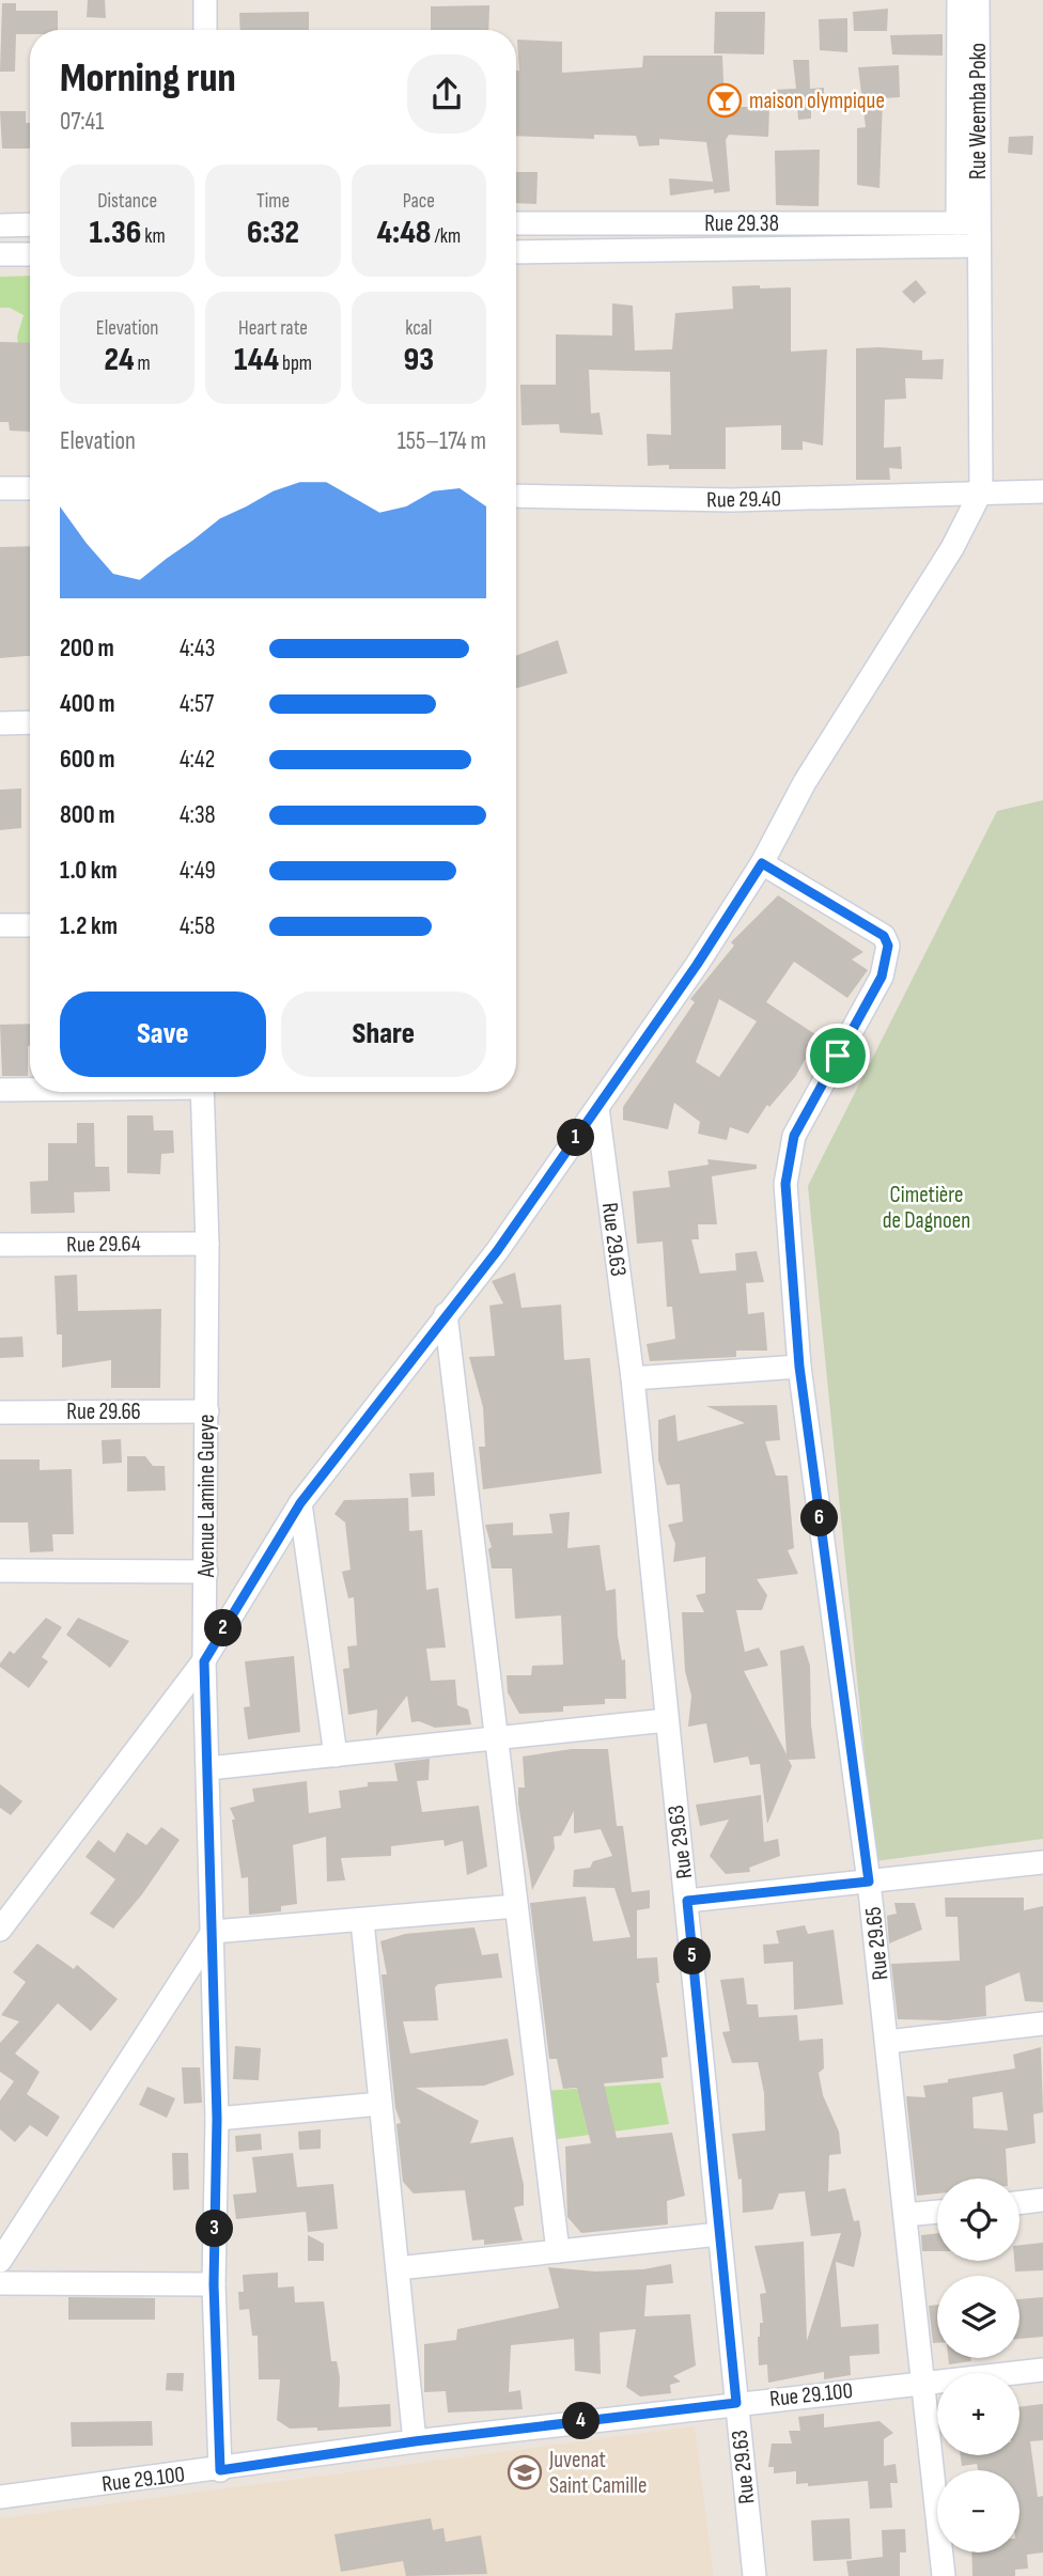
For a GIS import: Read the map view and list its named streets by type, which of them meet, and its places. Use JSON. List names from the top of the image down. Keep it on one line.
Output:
{"streets":{"street":["Rue Weemba Poko","Rue 29.38","Rue 29.40","Rue 29.63","Rue 29.64","Rue 29.66","Avenue Lamine Gueye","Rue 29.65","Rue 29.100"]},"crossings":[["Rue Weemba Poko","Rue 29.38"],["Rue 29.63","Rue 29.100"],["Rue 29.64","Avenue Lamine Gueye"],["Rue 29.66","Avenue Lamine Gueye"],["Avenue Lamine Gueye","Rue 29.100"],["Rue 29.65","Rue 29.100"]],"parks":["Cimetière de Dagnoen"],"places":{"bar":["maison olympique"],"school or university":["Juvenat Saint Camille"]},"page":{"heading":["Morning run","07:41"],"stats":[["Distance","1.36 km"],["Time","6:32"],["Pace","4:48 /km"],["Elevation","24 m"],["Heart rate","144 bpm"],["kcal","93"]],"chart":["Elevation","155–174 m"],"list":[{"name":"200 m","note":"4:43"},{"name":"400 m","note":"4:57"},{"name":"600 m","note":"4:42"},{"name":"800 m","note":"4:38"},{"name":"1.0 km","note":"4:49"},{"name":"1.2 km","note":"4:58"}],"buttons":["Save","Share"],"pins":["1","6","2","5","3","4"],"map_buttons":["+","−"]}}
